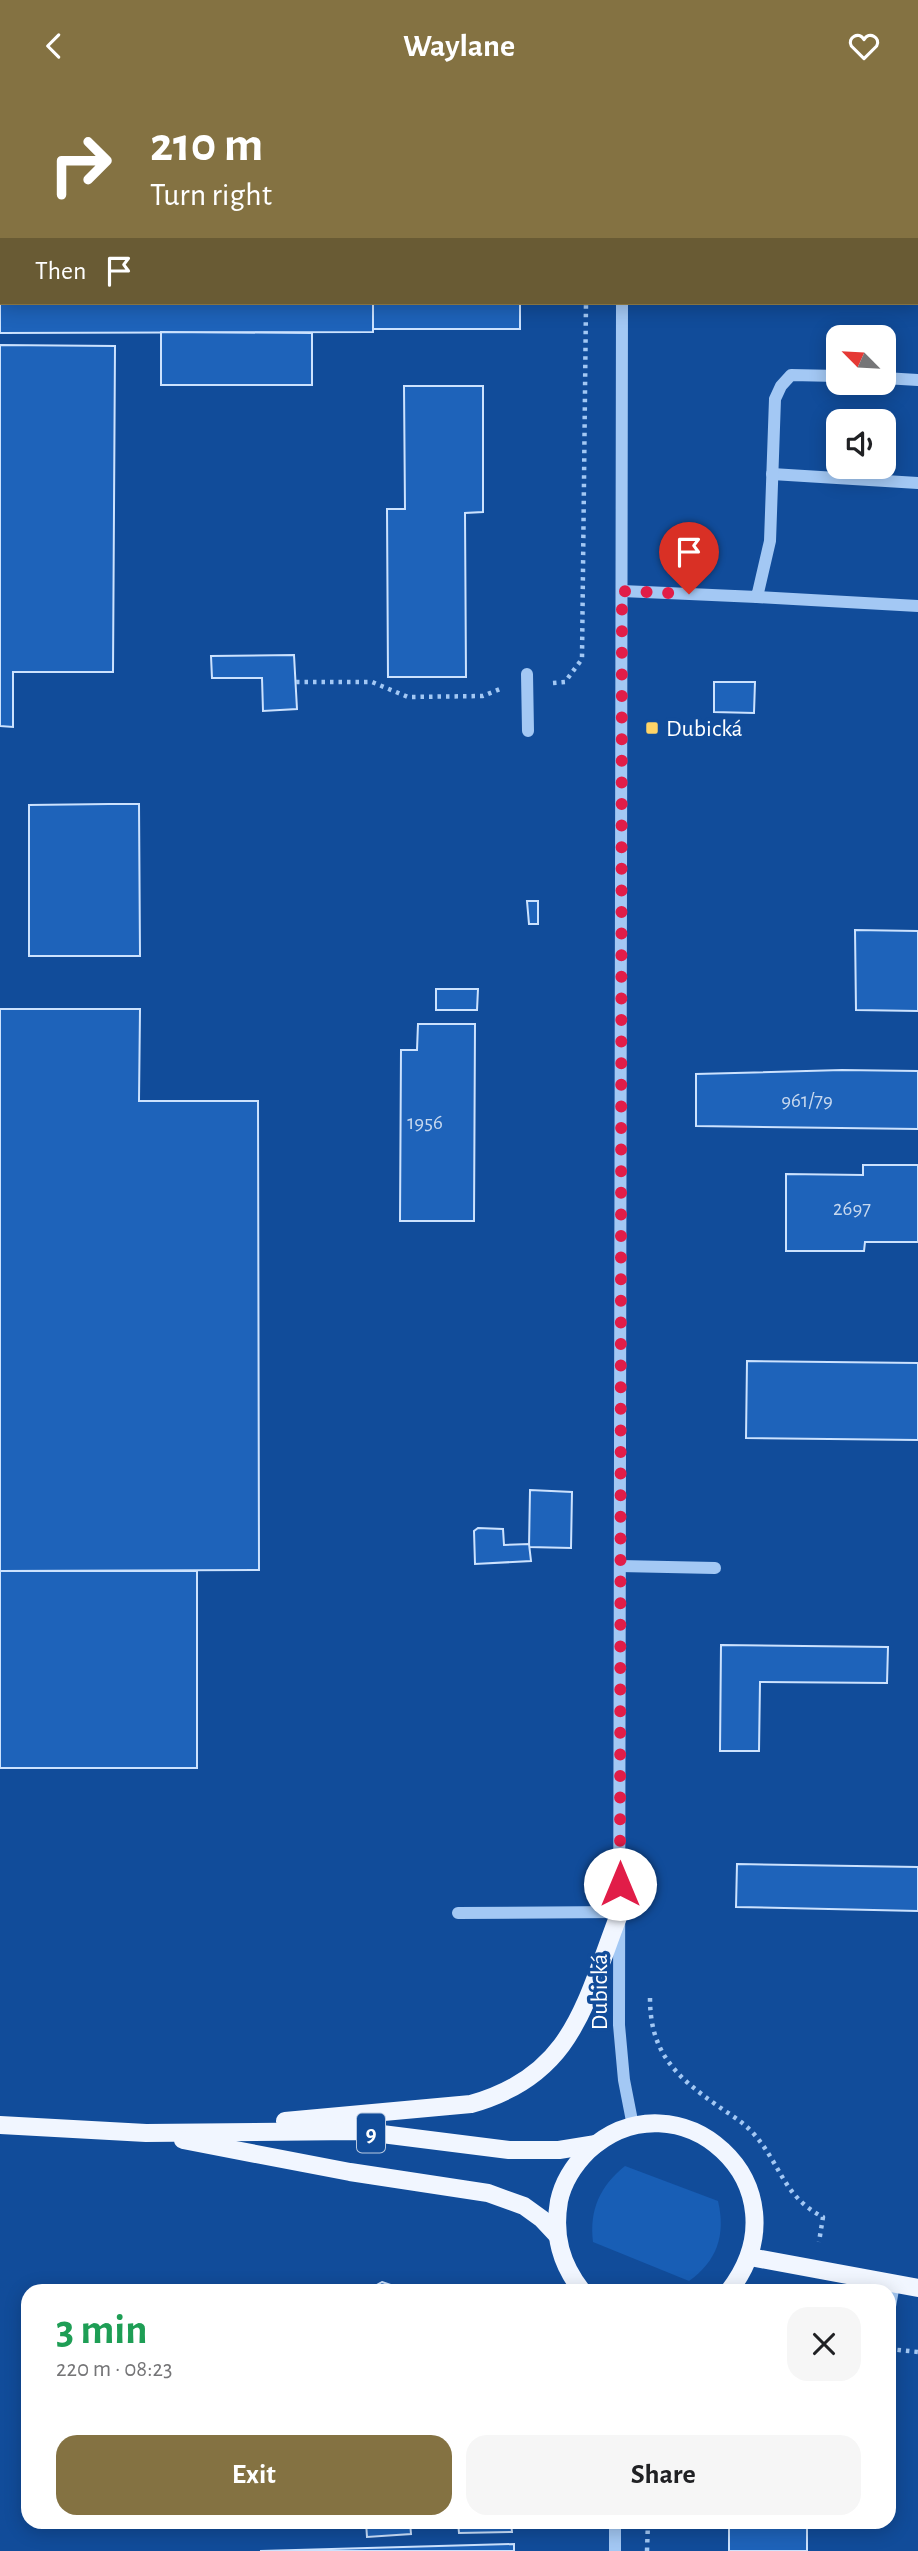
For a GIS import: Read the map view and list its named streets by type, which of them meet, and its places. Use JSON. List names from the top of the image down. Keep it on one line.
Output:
{"streets":{"main road":["9"],"street":["Dubická"]},"crossings":[["Dubická","9"]],"places":{"transit":["Dubická"]},"house_numbers":["961/79","1956","2697"],"north":"top left","page":{"header":"Waylane","turn":["210 m","Turn right"],"then":"Then","heading":["3 min","220 m · 08:23"],"buttons":["Exit","Share"]}}
